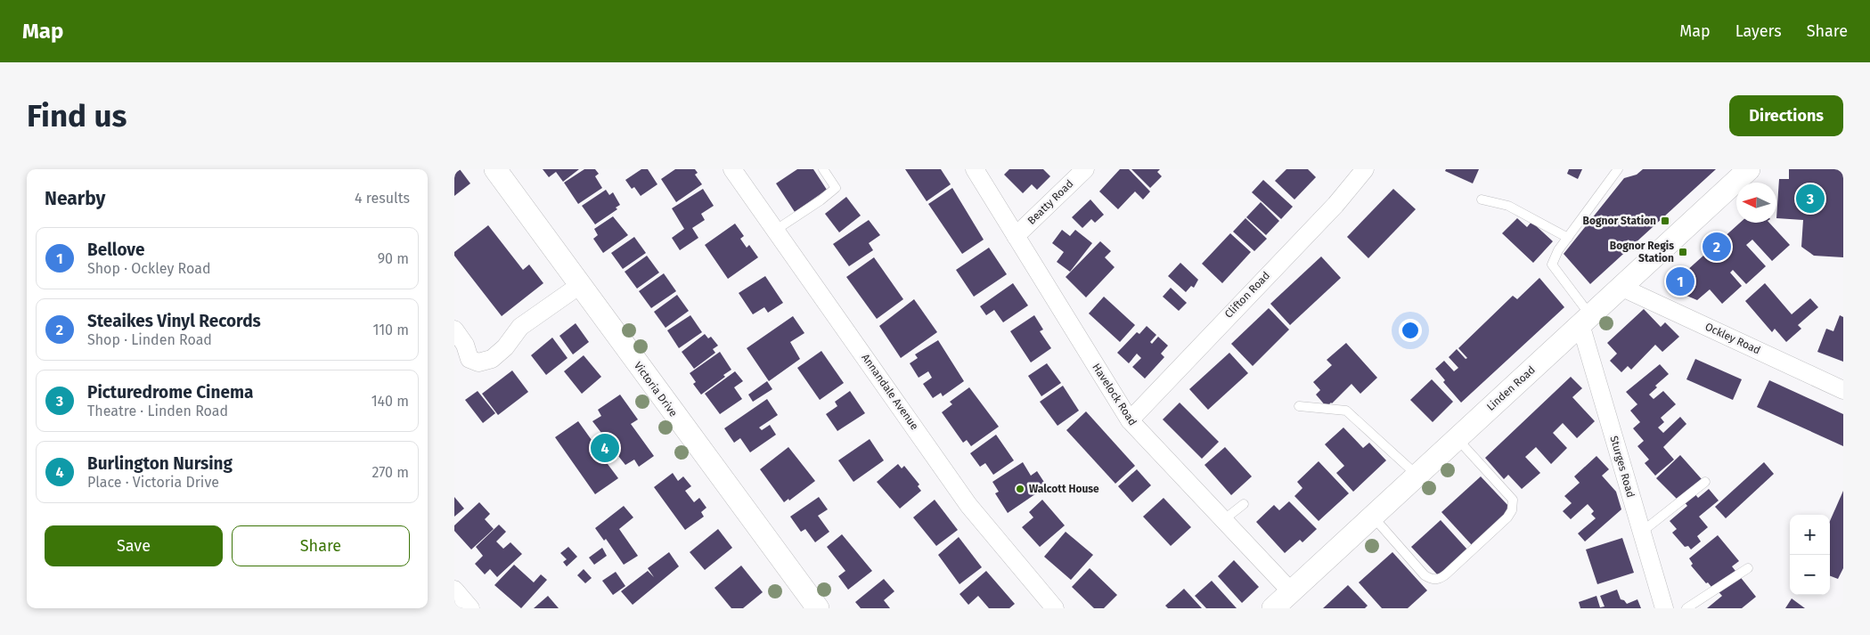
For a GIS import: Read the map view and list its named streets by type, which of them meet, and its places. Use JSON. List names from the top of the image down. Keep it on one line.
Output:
{"streets":{"street":["Beatty Road","Clifton Road","Ockley Road","Linden Road","Victoria Drive","Annandale Avenue","Havelock Road","Sturges Road"]},"crossings":[["Beatty Road","Havelock Road"],["Clifton Road","Havelock Road"],["Ockley Road","Linden Road"],["Linden Road","Havelock Road"],["Linden Road","Sturges Road"]],"places":{"transit":["Bognor Station","Bognor Regis Station"],"other":["Walcott House"]},"north":"left","page":{"header":"Map","nav":["Map","Layers","Share"],"buttons":["Directions",["Save","Share"]],"title":"Find us","heading":["Nearby","4 results"],"pins":["3","2","1","4"],"list":[{"mark":"1","name":"Bellove","note":"Shop · Ockley Road","value":"90 m"},{"mark":"2","name":"Steaikes Vinyl Records","note":"Shop · Linden Road","value":"110 m"},{"mark":"3","name":"Picturedrome Cinema","note":"Theatre · Linden Road","value":"140 m"},{"mark":"4","name":"Burlington Nursing","note":"Place · Victoria Drive","value":"270 m"}],"map_buttons":["+","−"]}}
